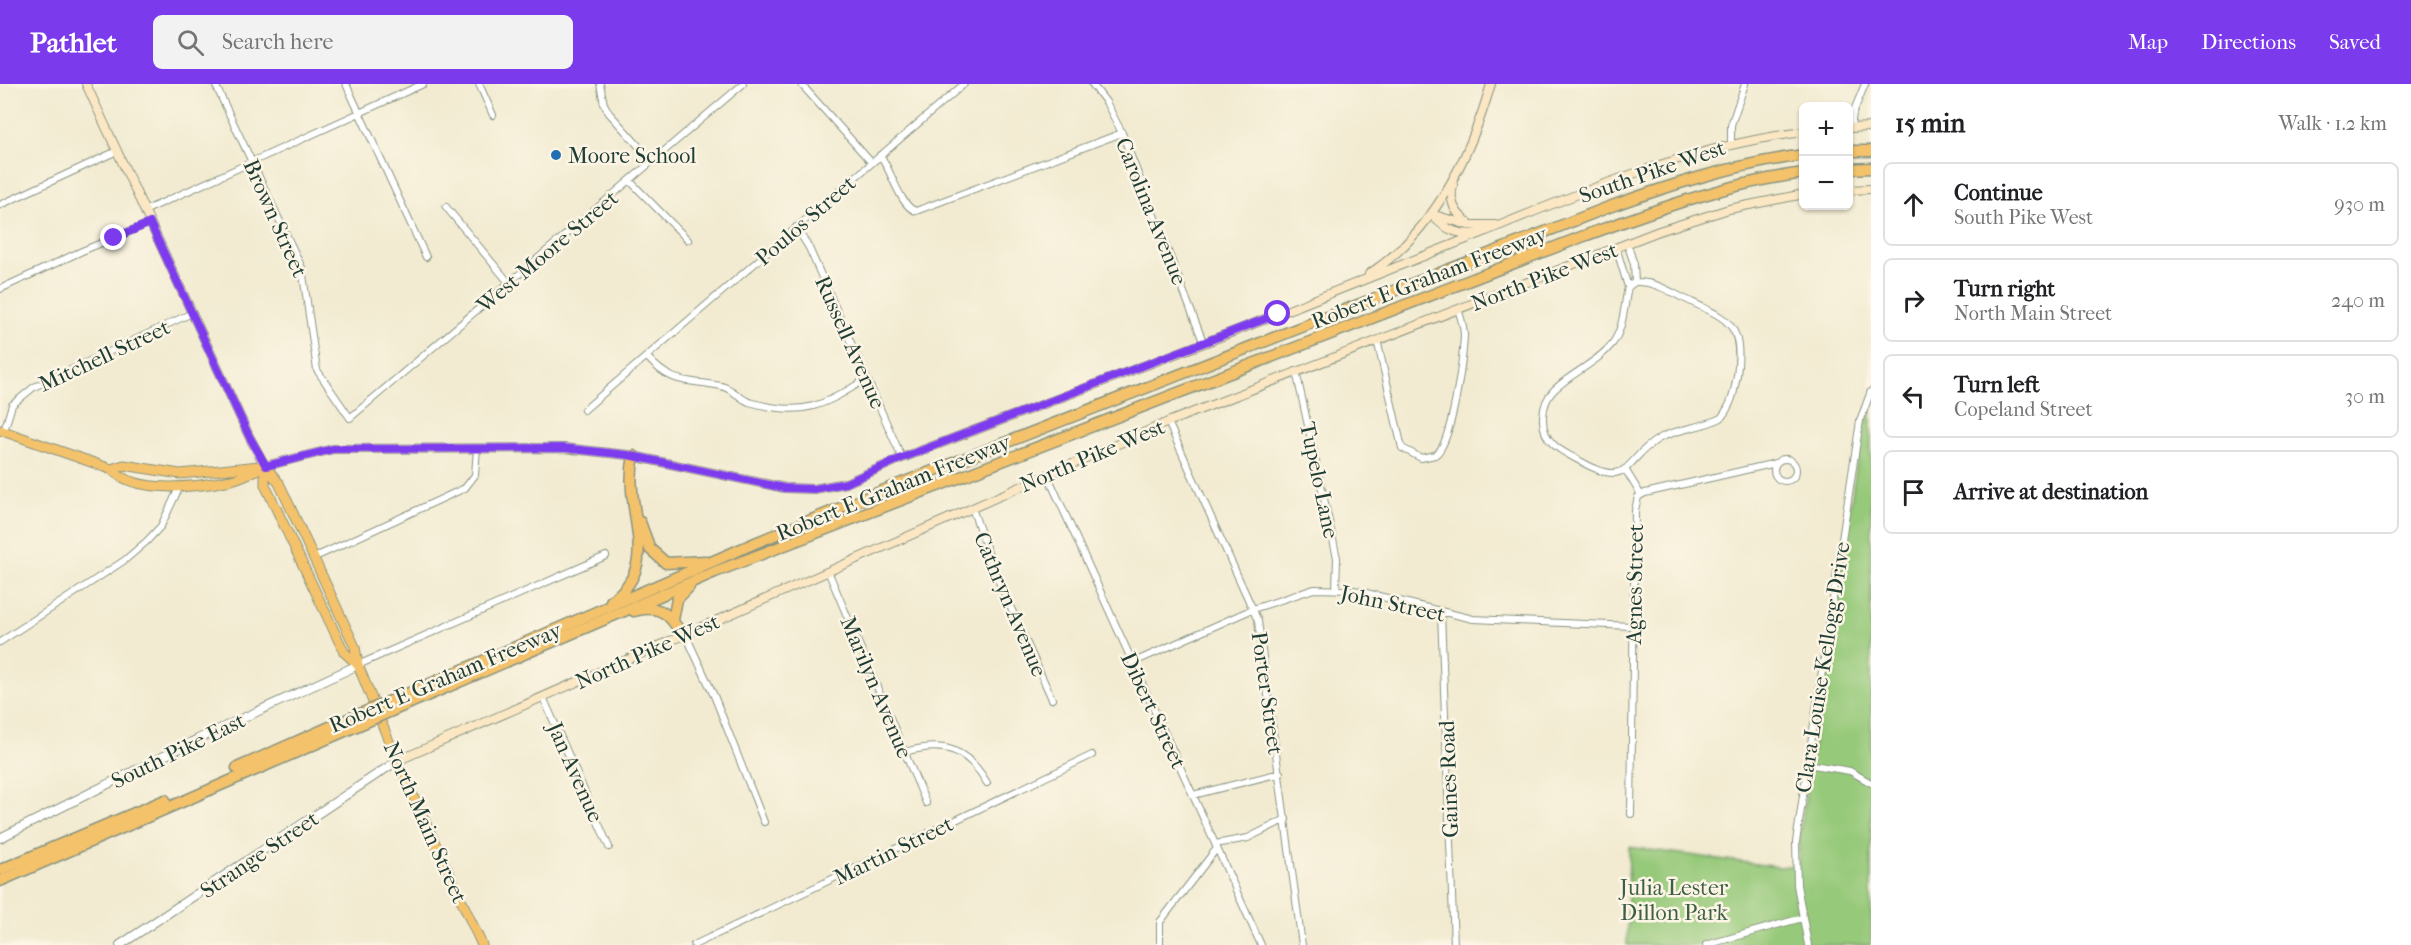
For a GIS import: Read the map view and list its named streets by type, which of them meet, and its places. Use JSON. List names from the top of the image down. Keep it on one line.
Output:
{"streets":{"highway":["Robert E Graham Freeway"],"main road":["South Pike West","North Pike West","North Main Street"],"street":["Carolina Avenue","Brown Street","Poulos Street","West Moore Street","Russell Avenue","Mitchell Street","Tupelo Lane","Agnes Street","John Street","Cathryn Avenue","Clara Louise Kellogg Drive","Marilyn Avenue","Porter Street","Dibert Street","South Pike East","Jan Avenue","Gaines Road","Martin Street","Strange Street"]},"crossings":[["Brown Street","West Moore Street"],["Poulos Street","Russell Avenue"],["North Pike West","Tupelo Lane"],["North Pike West","Cathryn Avenue"],["North Pike West","Marilyn Avenue"],["North Pike West","Porter Street"],["North Pike West","Dibert Street"],["North Pike West","Jan Avenue"],["North Pike West","North Main Street"],["North Pike West","Strange Street"],["Tupelo Lane","John Street"],["Agnes Street","John Street"],["John Street","Porter Street"],["John Street","Dibert Street"],["John Street","Gaines Road"],["South Pike East","North Main Street"],["North Main Street","Strange Street"]],"parks":["Julia Lester Dillon Park"],"places":["Moore School"],"page":{"header":"Pathlet","search":"Search here","nav":["Map","Directions","Saved"],"heading":["15 min","Walk · 1.2 km"],"map_buttons":["+","−"],"list":[["Continue","South Pike West","930 m"],["Turn right","North Main Street","240 m"],["Turn left","Copeland Street","30 m"],"Arrive at destination"]}}
